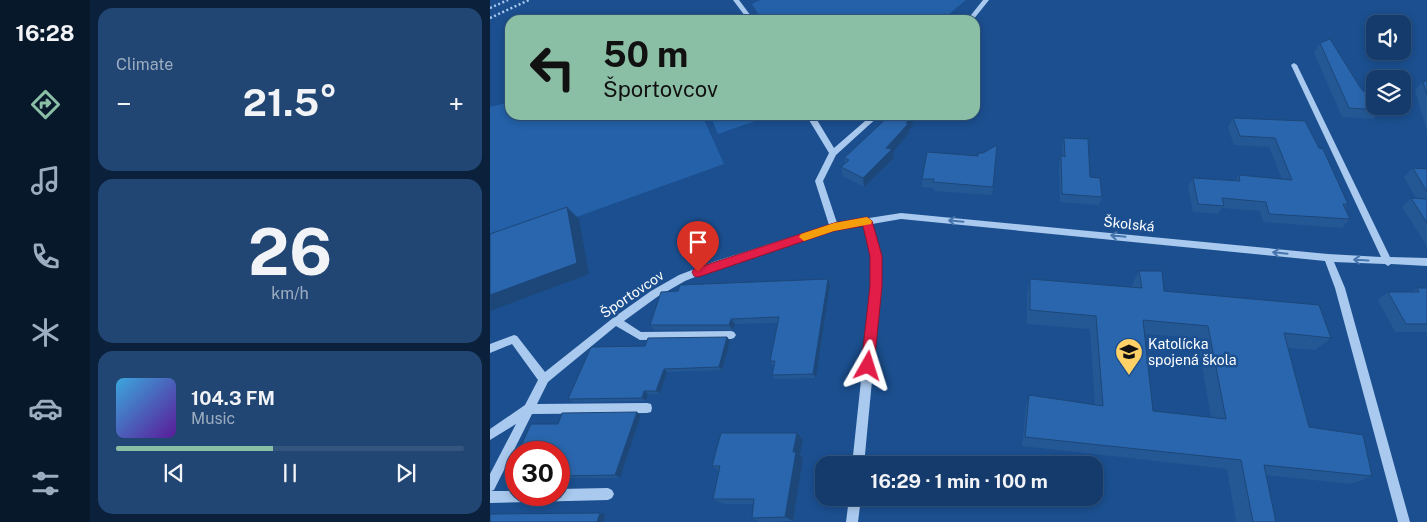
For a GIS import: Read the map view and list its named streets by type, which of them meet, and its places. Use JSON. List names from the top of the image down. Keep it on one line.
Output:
{"streets":{"street":["Školská","Športovcov"]},"crossings":[["Školská","Športovcov"]],"one_way":["Školská"],"places":{"school or university":["Katolícka spojená škola"]},"page":{"tabs":"16:28","tile":["Climate",["26","km/h"]],"turn":["50 m","Športovcov"],"heat":["−","21.5°","+"],"song":["104.3 FM","Music"],"limit":"30","trip":"16:29 · 1 min · 100 m"}}
